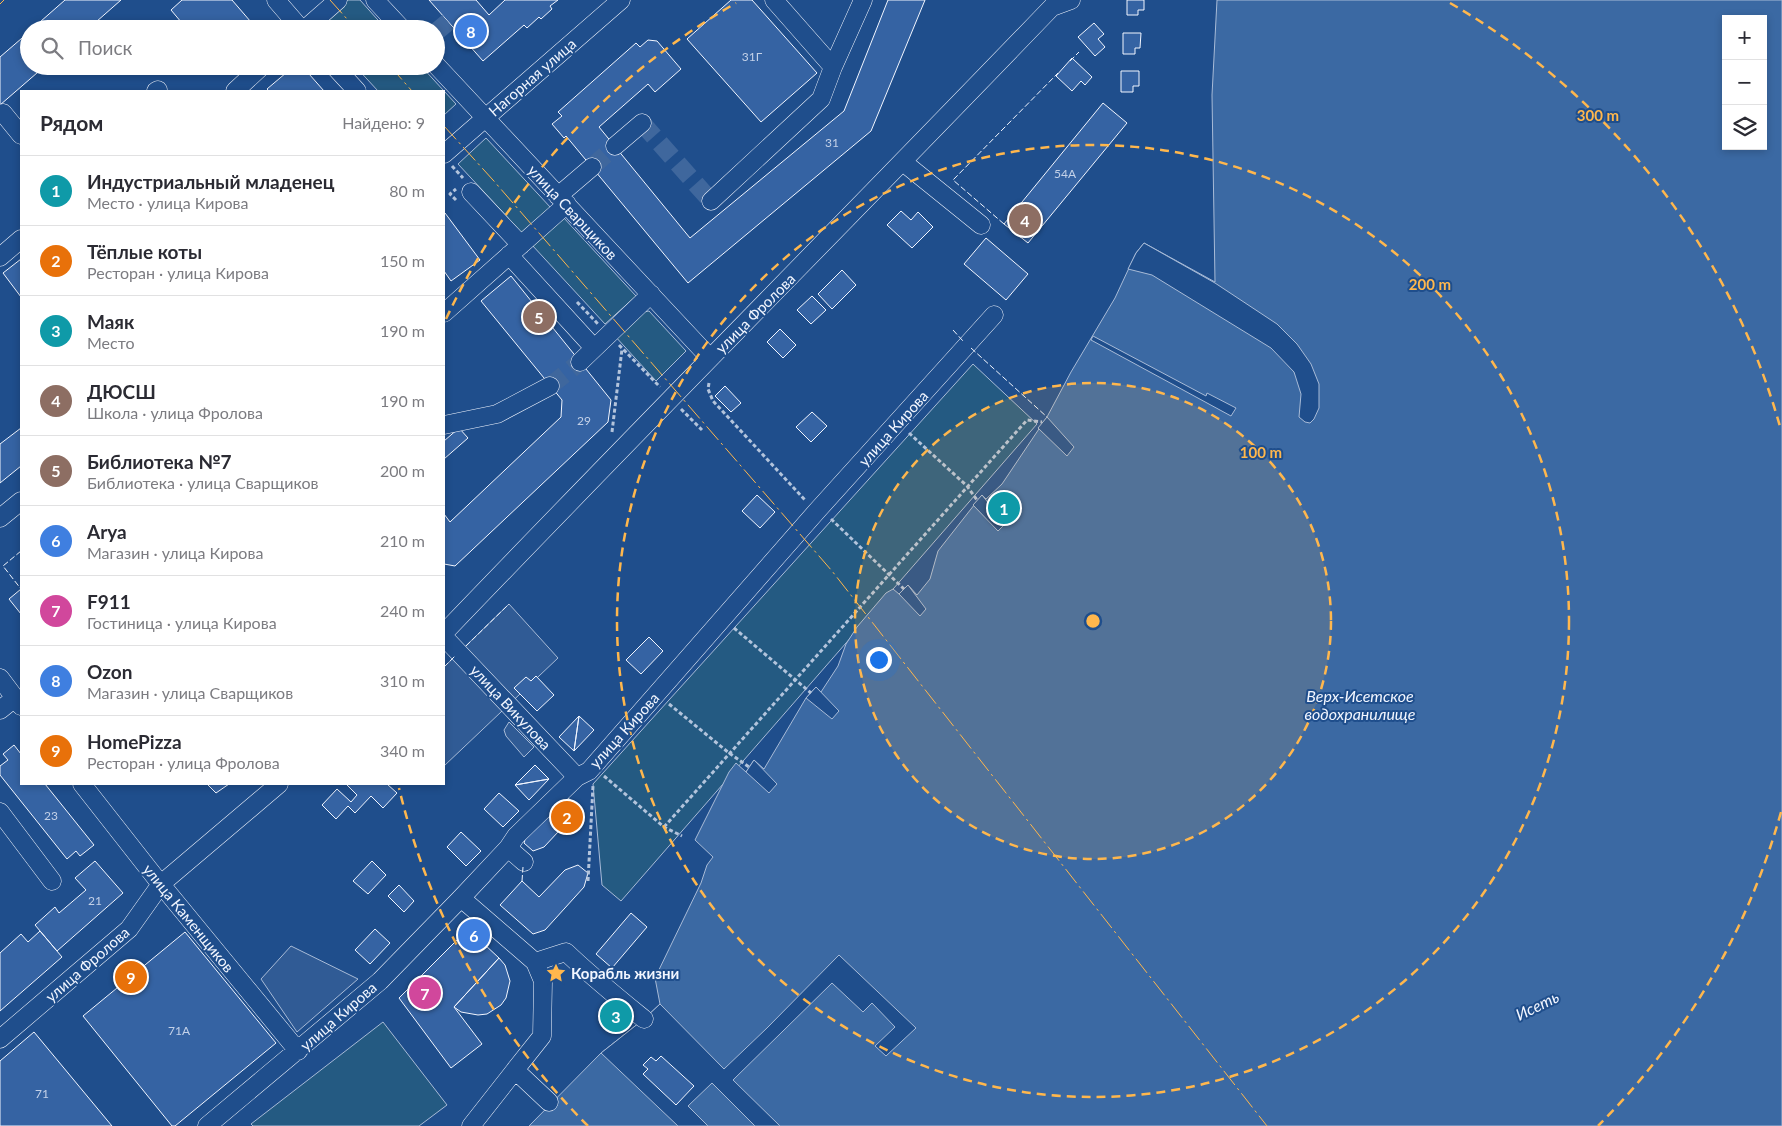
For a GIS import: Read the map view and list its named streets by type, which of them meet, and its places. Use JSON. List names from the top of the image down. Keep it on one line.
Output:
{"streets":{"street":["Нагорная улица","улица Сварщиков","улица Фролова","улица Кирова","улица Викулова","улица Каменщиков"]},"crossings":[["Нагорная улица","улица Сварщиков"],["улица Сварщиков","улица Фролова"],["улица Фролова","улица Каменщиков"],["улица Кирова","улица Викулова"],["улица Кирова","улица Каменщиков"]],"water":["Верх-Исетское водохранилище","Исеть"],"places":{"place":["Корабль жизни"]},"house_numbers":["31Г","31","54А","29","23","21","71А","71"],"page":{"pins":["8","4","5","1","2","6","9","7","3"],"map_buttons":["+","−"],"search":"Поиск","heading":["Рядом","Найдено: 9"],"list":[{"mark":"1","name":"Индустриальный младенец","note":"Место · улица Кирова","value":"80 m"},{"mark":"2","name":"Тёплые коты","note":"Ресторан · улица Кирова","value":"150 m"},{"mark":"3","name":"Маяк","note":"Место","value":"190 m"},{"mark":"4","name":"ДЮСШ","note":"Школа · улица Фролова","value":"190 m"},{"mark":"5","name":"Библиотека №7","note":"Библиотека · улица Сварщиков","value":"200 m"},{"mark":"6","name":"Arya","note":"Магазин · улица Кирова","value":"210 m"},{"mark":"7","name":"F911","note":"Гостиница · улица Кирова","value":"240 m"},{"mark":"8","name":"Ozon","note":"Магазин · улица Сварщиков","value":"310 m"},{"mark":"9","name":"HomePizza","note":"Ресторан · улица Фролова","value":"340 m"}]},"rings":["300 m","200 m","100 m"]}
